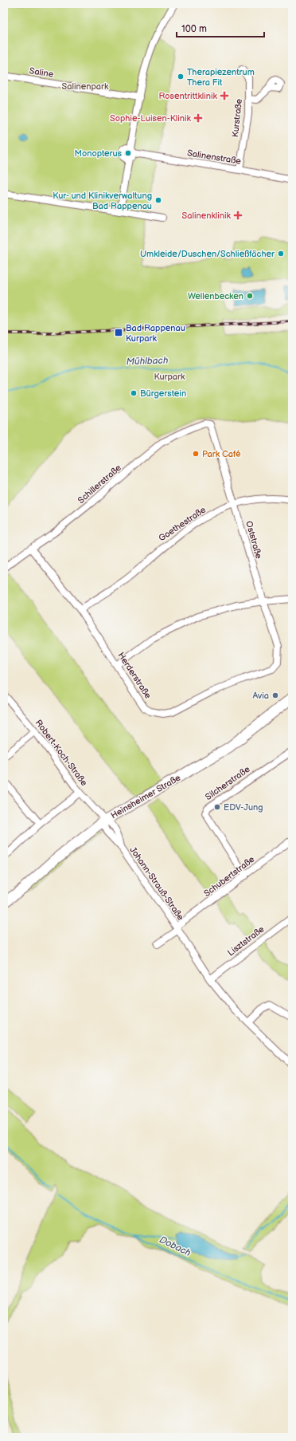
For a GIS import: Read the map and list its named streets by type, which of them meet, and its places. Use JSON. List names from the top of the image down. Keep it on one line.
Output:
{"streets":{"street":["Saline","Kurstraße","Salinenstraße","Schillerstraße","Goethestraße","Oststraße","Herderstraße","Robert-Koch-Straße","Silcherstraße","Heinsheimer Straße","Schubertstraße","Johann-Strauß-Straße","Lisztstraße"]},"crossings":[["Kurstraße","Salinenstraße"],["Schillerstraße","Oststraße"],["Schillerstraße","Herderstraße"],["Goethestraße","Oststraße"],["Goethestraße","Herderstraße"],["Oststraße","Herderstraße"],["Robert-Koch-Straße","Heinsheimer Straße"],["Robert-Koch-Straße","Johann-Strauß-Straße"],["Silcherstraße","Schubertstraße"],["Heinsheimer Straße","Johann-Strauß-Straße"],["Schubertstraße","Johann-Strauß-Straße"],["Johann-Strauß-Straße","Lisztstraße"]],"water":["Mühlbach","Dobach"],"parks":["Salinenpark","Kurpark"],"places":{"other":["Therapiezentrum Thera Fit","Monopterus","Kur- und Klinikverwaltung Bad Rappenau","Umkleide/Duschen/Schließfächer","Wellenbecken","Bürgerstein","Park Café","Avia","EDV-Jung"],"health":["Rosentrittklinik","Sophie-Luisen-Klinik","Salinenklinik"],"transit":["Bad Rappenau Kurpark"]},"scale_bar":"100 m"}
